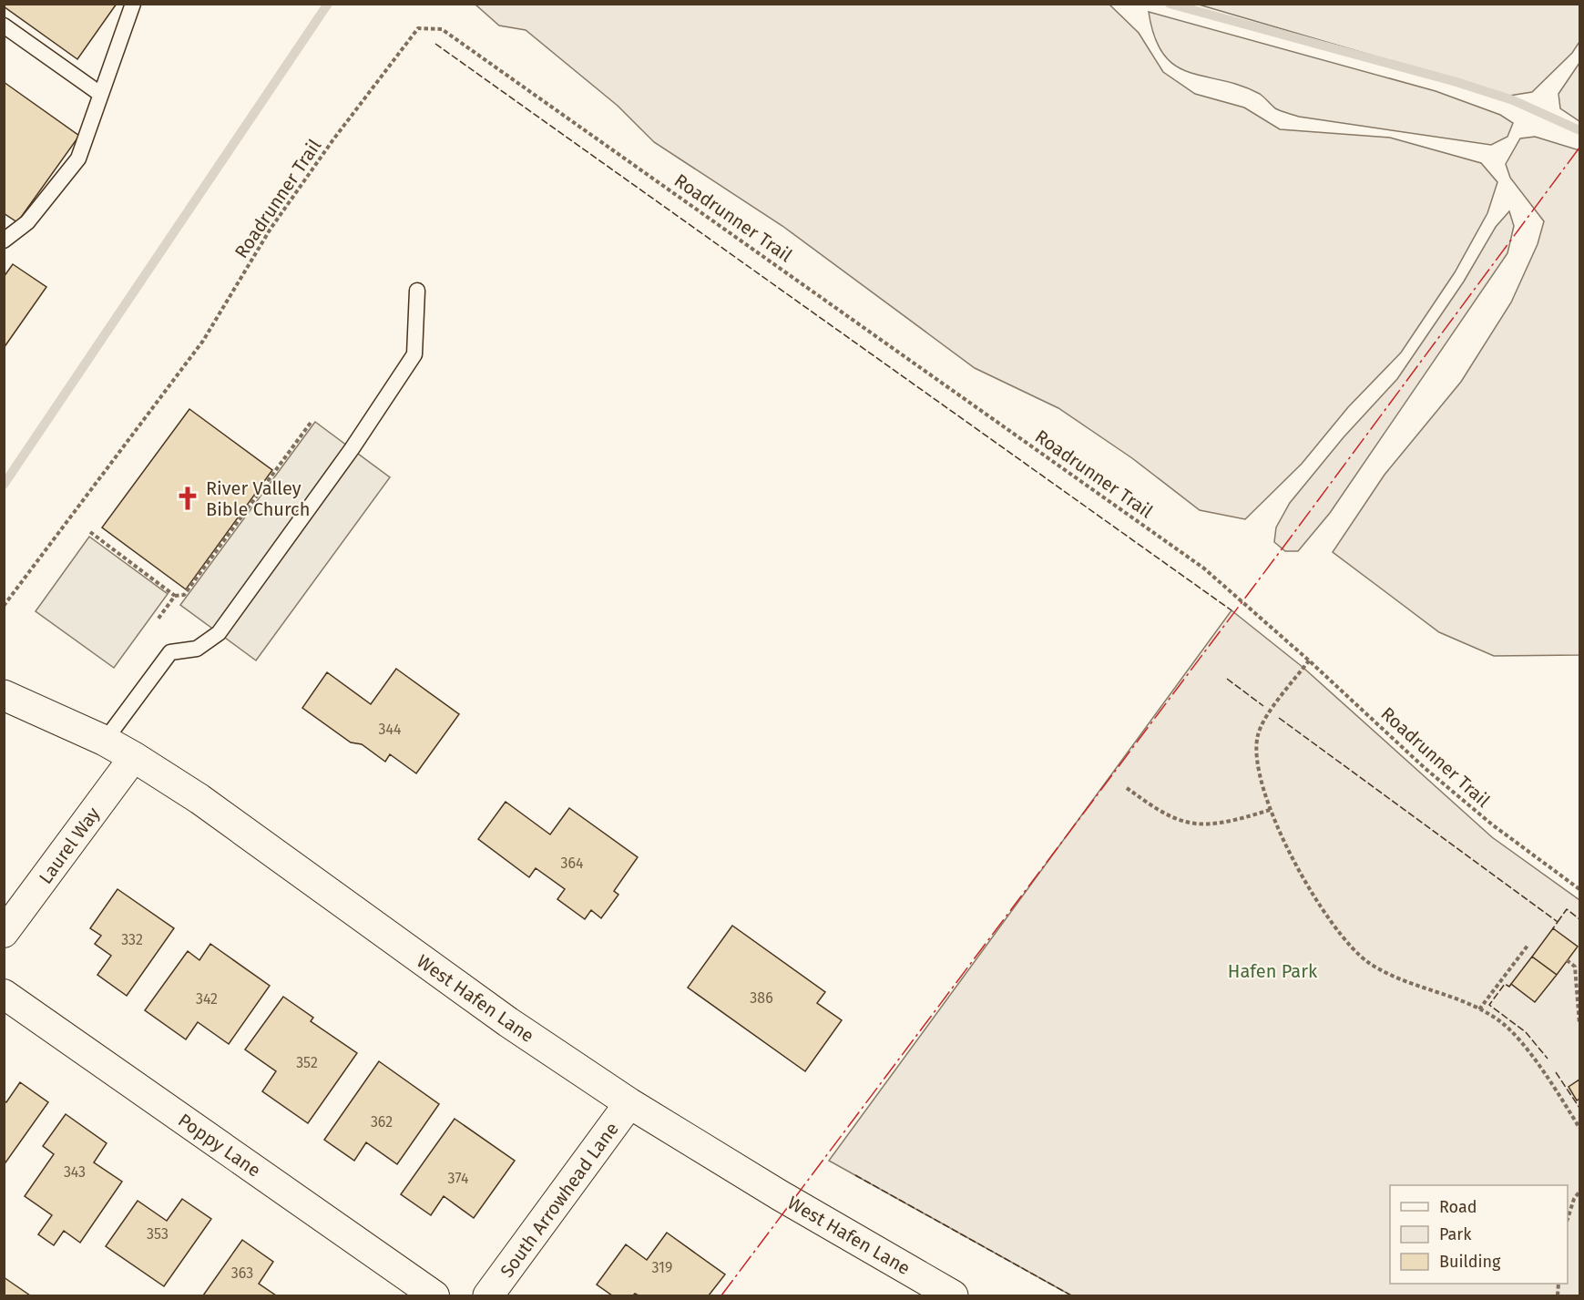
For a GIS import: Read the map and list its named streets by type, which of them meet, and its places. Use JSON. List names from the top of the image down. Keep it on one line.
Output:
{"streets":{"main road":["West Hafen Lane","South Arrowhead Lane"],"street":["Laurel Way","Poppy Lane"],"path":["Roadrunner Trail"]},"crossings":[["Laurel Way","West Hafen Lane"],["West Hafen Lane","South Arrowhead Lane"]],"parks":["Hafen Park"],"places":{"church":["River Valley Bible Church"]},"house_numbers":["344","364","332","386","342","352","362","343","374","353","319","363"],"legend":["Road","Park","Building"]}
